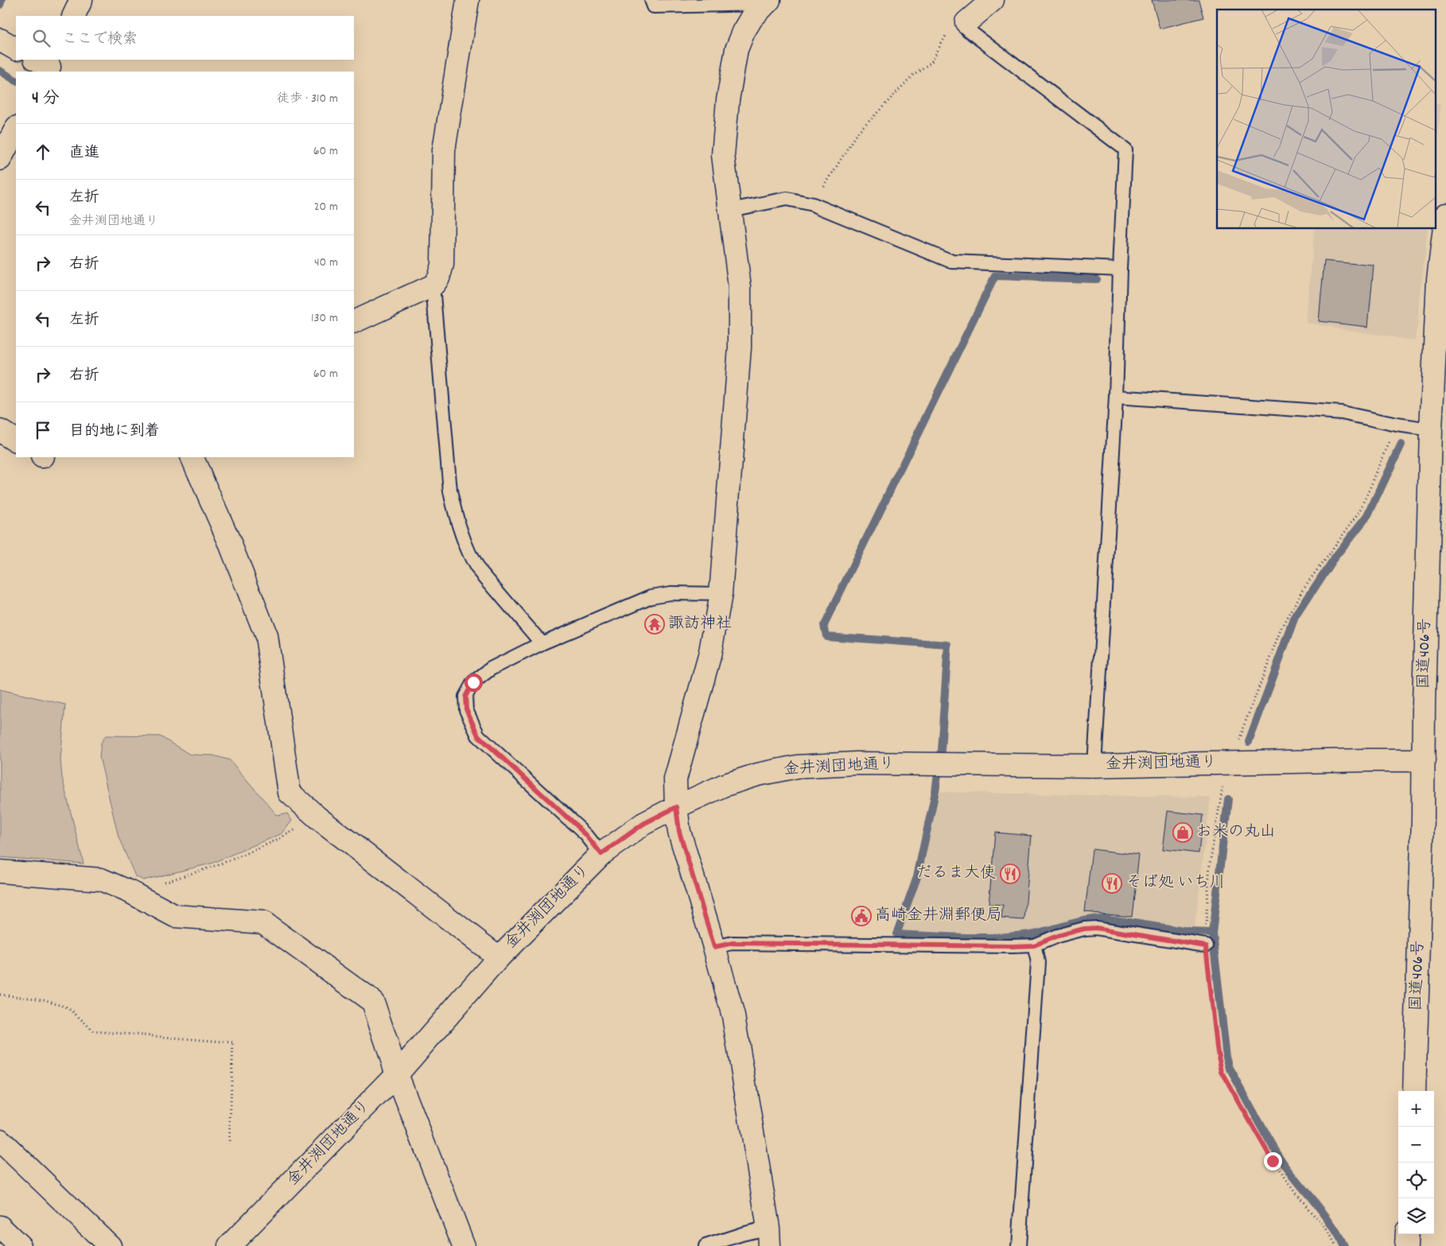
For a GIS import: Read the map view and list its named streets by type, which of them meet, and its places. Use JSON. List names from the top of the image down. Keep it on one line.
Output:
{"streets":{"main road":["国道406号","金井渕団地通り"]},"crossings":[["国道406号","金井渕団地通り"]],"places":{"temple":["諏訪神社"],"shop":["お米の丸山"],"restaurant":["だるま大使","そば処 いち川"],"public building":["高崎金井淵郵便局"]},"page":{"search":"ここで検索","heading":["4 分","徒歩 · 310 m"],"list":[["直進","60 m"],["左折","金井渕団地通り","20 m"],["右折","40 m"],["左折","130 m"],["右折","60 m"],"目的地に到着"],"map_buttons":["+","−"]}}
